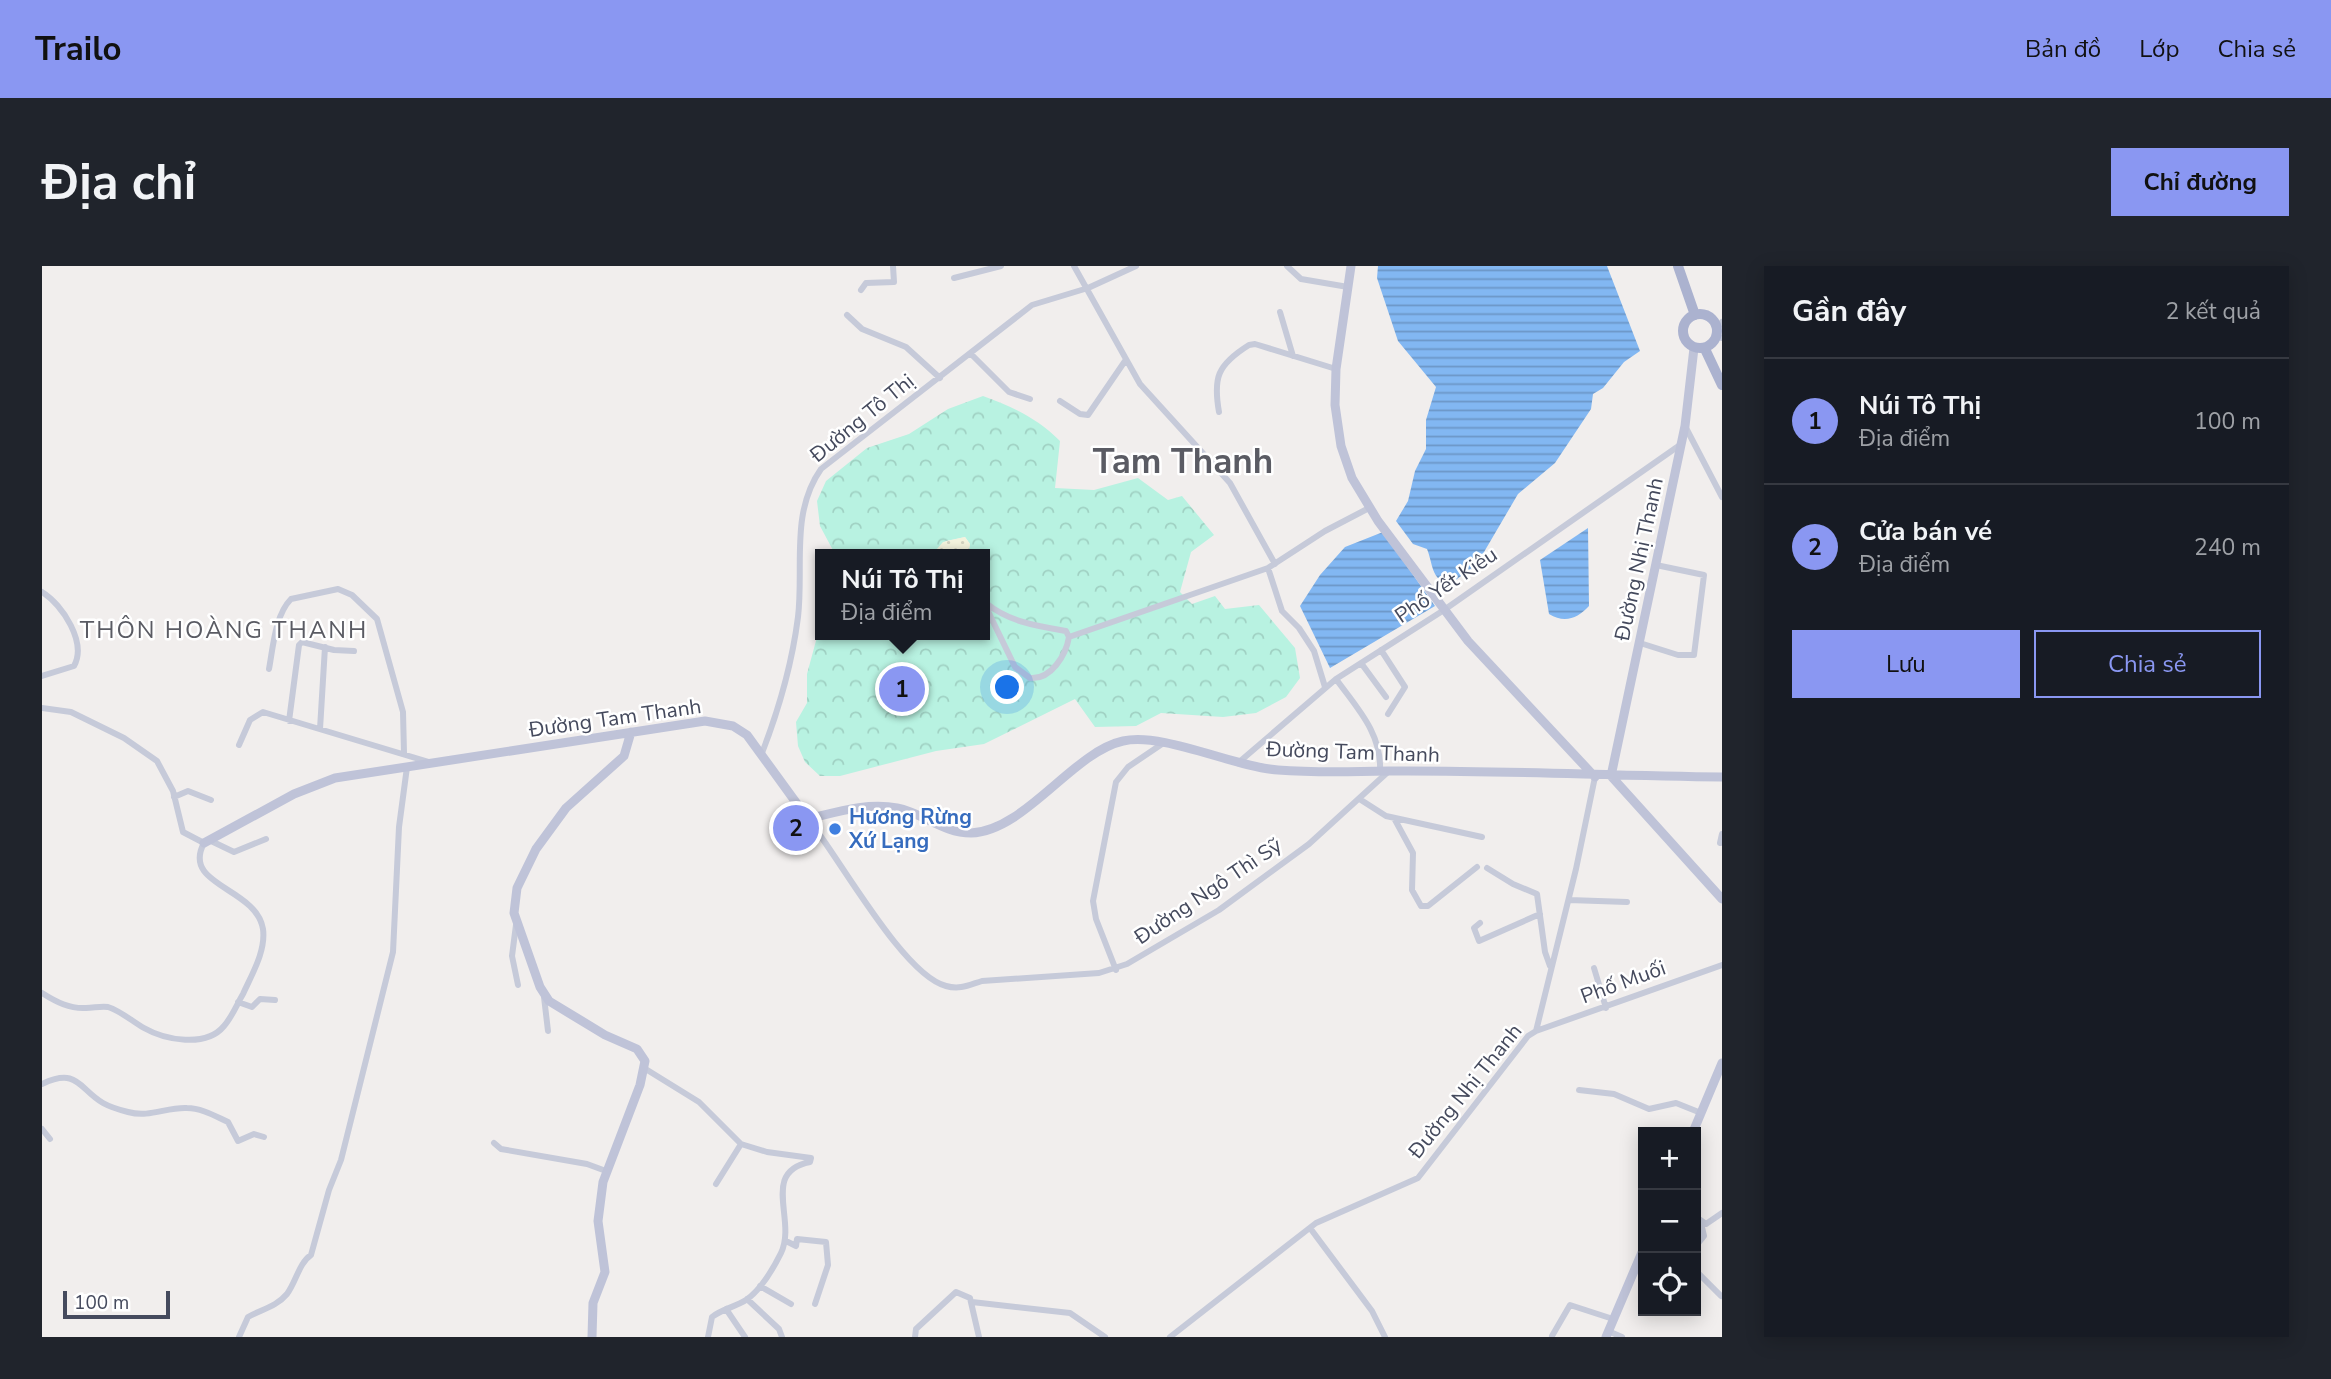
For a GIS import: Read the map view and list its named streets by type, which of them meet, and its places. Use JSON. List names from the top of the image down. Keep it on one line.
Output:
{"streets":{"street":["Đường Tô Thị","Đường Nhị Thanh","Phố Yết Kiêu","Đường Tam Thanh","Đường Ngô Thì Sỹ","Phố Muối"]},"crossings":[["Đường Tô Thị","Đường Tam Thanh"],["Đường Nhị Thanh","Phố Yết Kiêu"],["Đường Nhị Thanh","Đường Tam Thanh"],["Đường Nhị Thanh","Phố Muối"],["Phố Yết Kiêu","Đường Tam Thanh"],["Đường Tam Thanh","Đường Ngô Thì Sỹ"]],"districts":["Tam Thanh","THÔN HOÀNG THANH"],"places":["Hương Rừng Xứ Lạng"],"scale_bar":"100 m","page":{"header":"Trailo","nav":["Bản đồ","Lớp","Chia sẻ"],"buttons":["Chỉ đường",["Lưu","Chia sẻ"]],"title":"Địa chỉ","heading":["Gần đây","2 kết quả"],"list":[{"mark":"1","name":"Núi Tô Thị","note":"Địa điểm","value":"100 m"},{"mark":"2","name":"Cửa bán vé","note":"Địa điểm","value":"240 m"}],"popup":["Núi Tô Thị","Địa điểm"],"pins":["1","2"],"map_buttons":["+","−"],"scale":"100 m"}}
